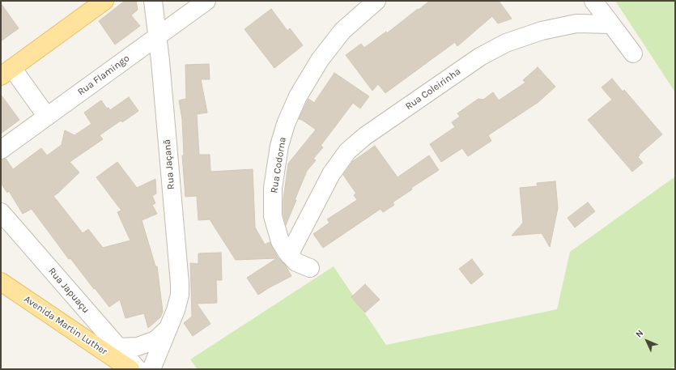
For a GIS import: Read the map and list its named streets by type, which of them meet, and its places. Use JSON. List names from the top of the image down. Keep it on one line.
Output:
{"streets":{"main road":["Avenida Martin Luther"],"street":["Rua Flamingo","Rua Coleirinha","Rua Jaçanã","Rua Codorna","Rua Japuaçu"]},"crossings":[["Rua Flamingo","Rua Jaçanã"],["Rua Coleirinha","Rua Codorna"],["Rua Jaçanã","Rua Japuaçu"]],"north":"top left"}
